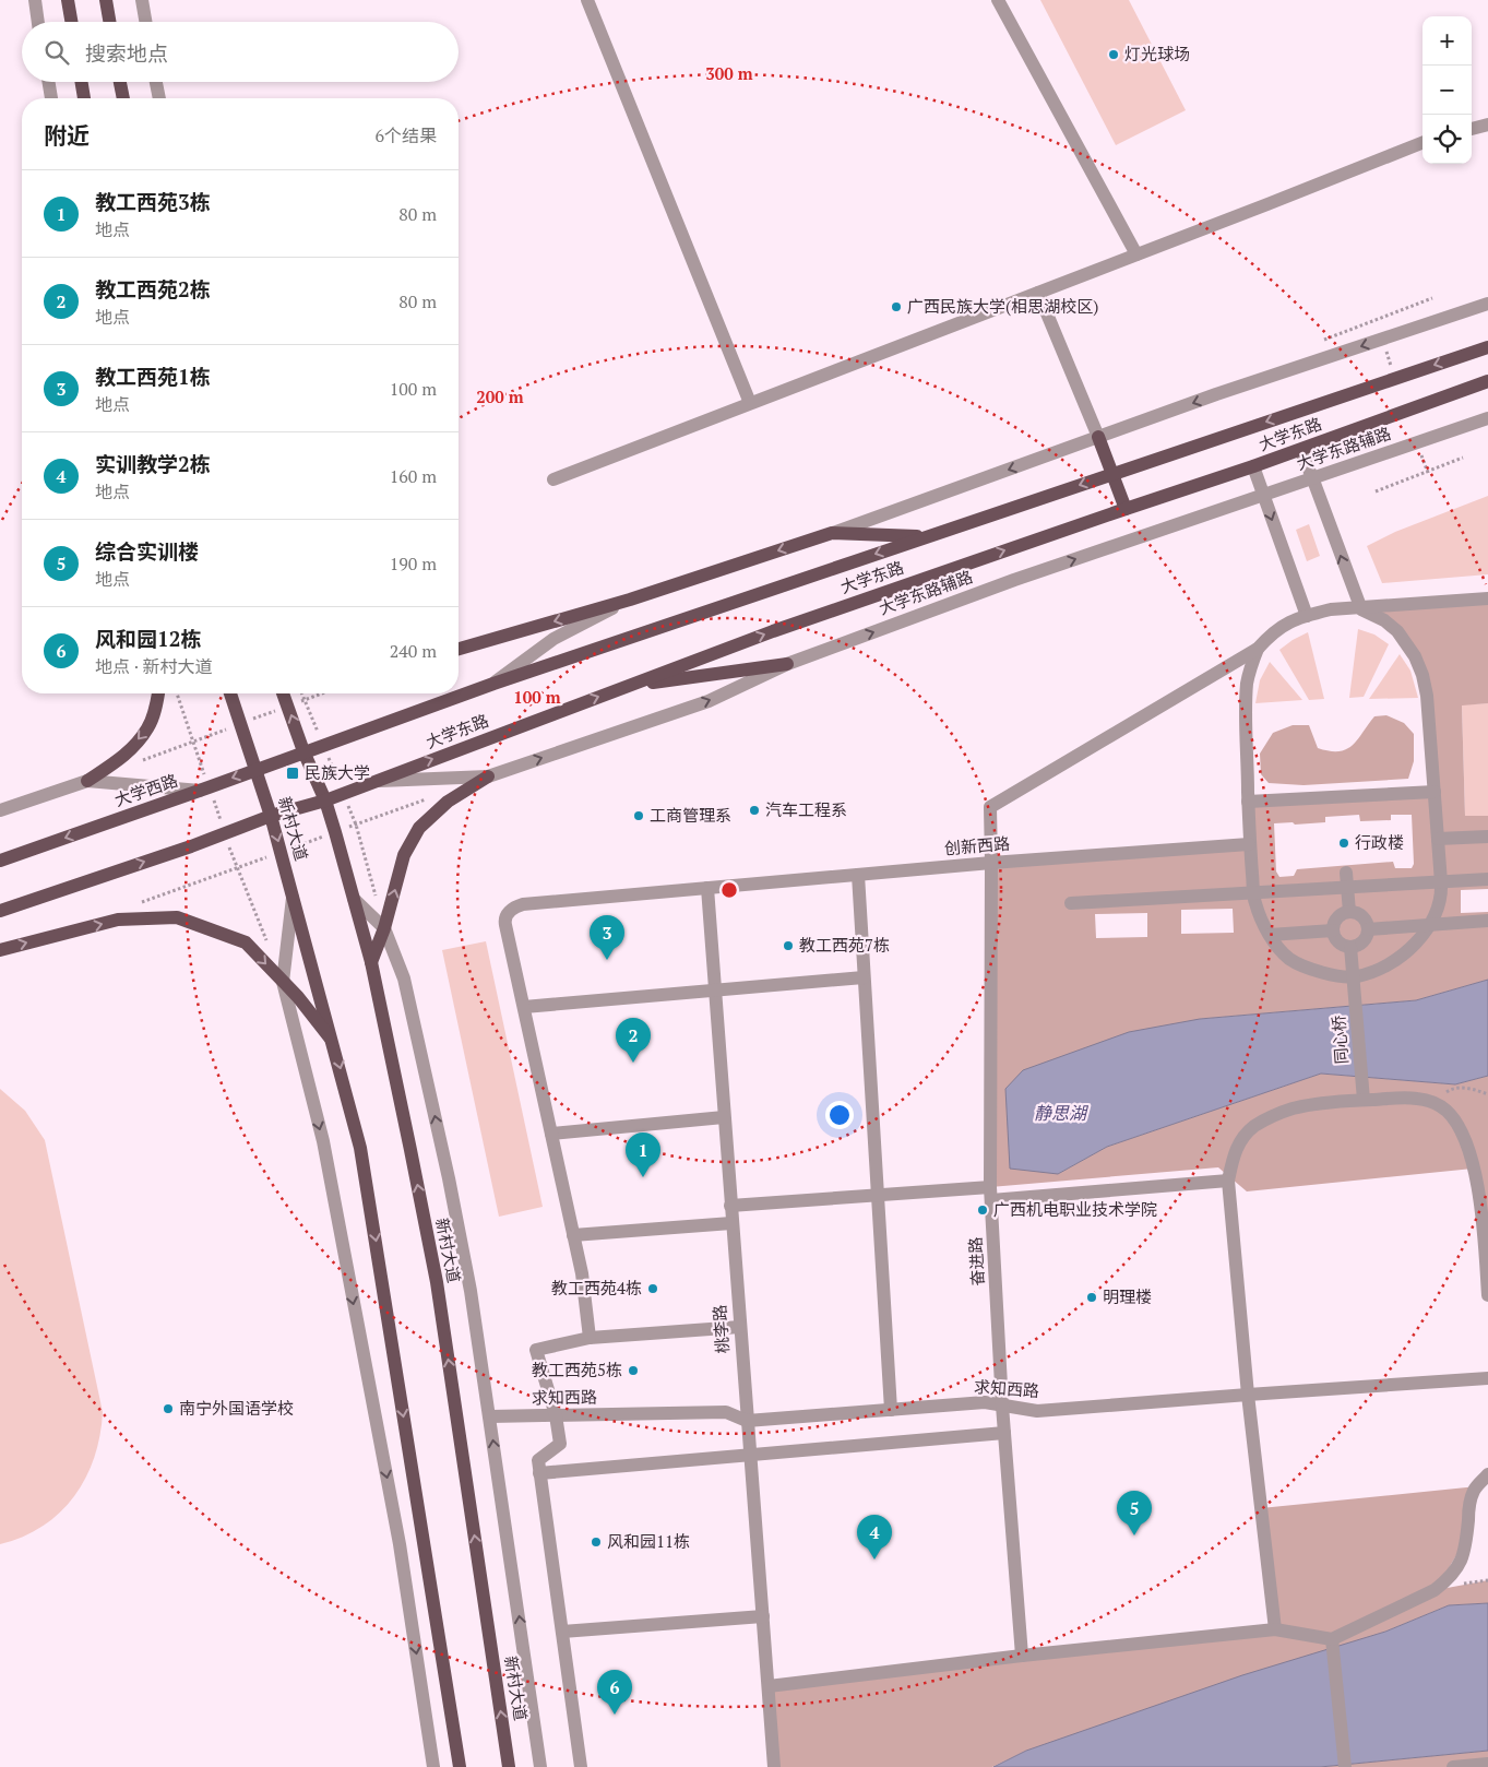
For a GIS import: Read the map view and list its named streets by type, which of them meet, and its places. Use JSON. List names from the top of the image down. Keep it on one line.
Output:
{"streets":{"main road":["大学东路","大学西路","新村大道"],"street":["大学东路辅路","创新西路","同心桥","奋进路","桃李路","求知西路"]},"crossings":[["大学东路","大学东路辅路"],["大学东路","大学西路"],["大学东路","新村大道"],["大学西路","新村大道"],["创新西路","奋进路"],["创新西路","桃李路"],["奋进路","求知西路"],["桃李路","求知西路"]],"water":["静思湖"],"places":{"other":["灯光球场","广西民族大学(相思湖校区)","汽车工程系","工商管理系","行政楼","教工西苑7栋","广西机电职业技术学院","教工西苑4栋","明理楼","教工西苑5栋","南宁外国语学校","风和园11栋"],"transit":["民族大学"]},"page":{"map_buttons":["+","−"],"search":"搜索地点","heading":["附近","6个结果"],"list":[{"mark":"1","name":"教工西苑3栋","note":"地点","value":"80 m"},{"mark":"2","name":"教工西苑2栋","note":"地点","value":"80 m"},{"mark":"3","name":"教工西苑1栋","note":"地点","value":"100 m"},{"mark":"4","name":"实训教学2栋","note":"地点","value":"160 m"},{"mark":"5","name":"综合实训楼","note":"地点","value":"190 m"},{"mark":"6","name":"风和园12栋","note":"地点 · 新村大道","value":"240 m"}],"pins":["3","2","1","5","4","6"]},"rings":["300 m","200 m","100 m"]}
